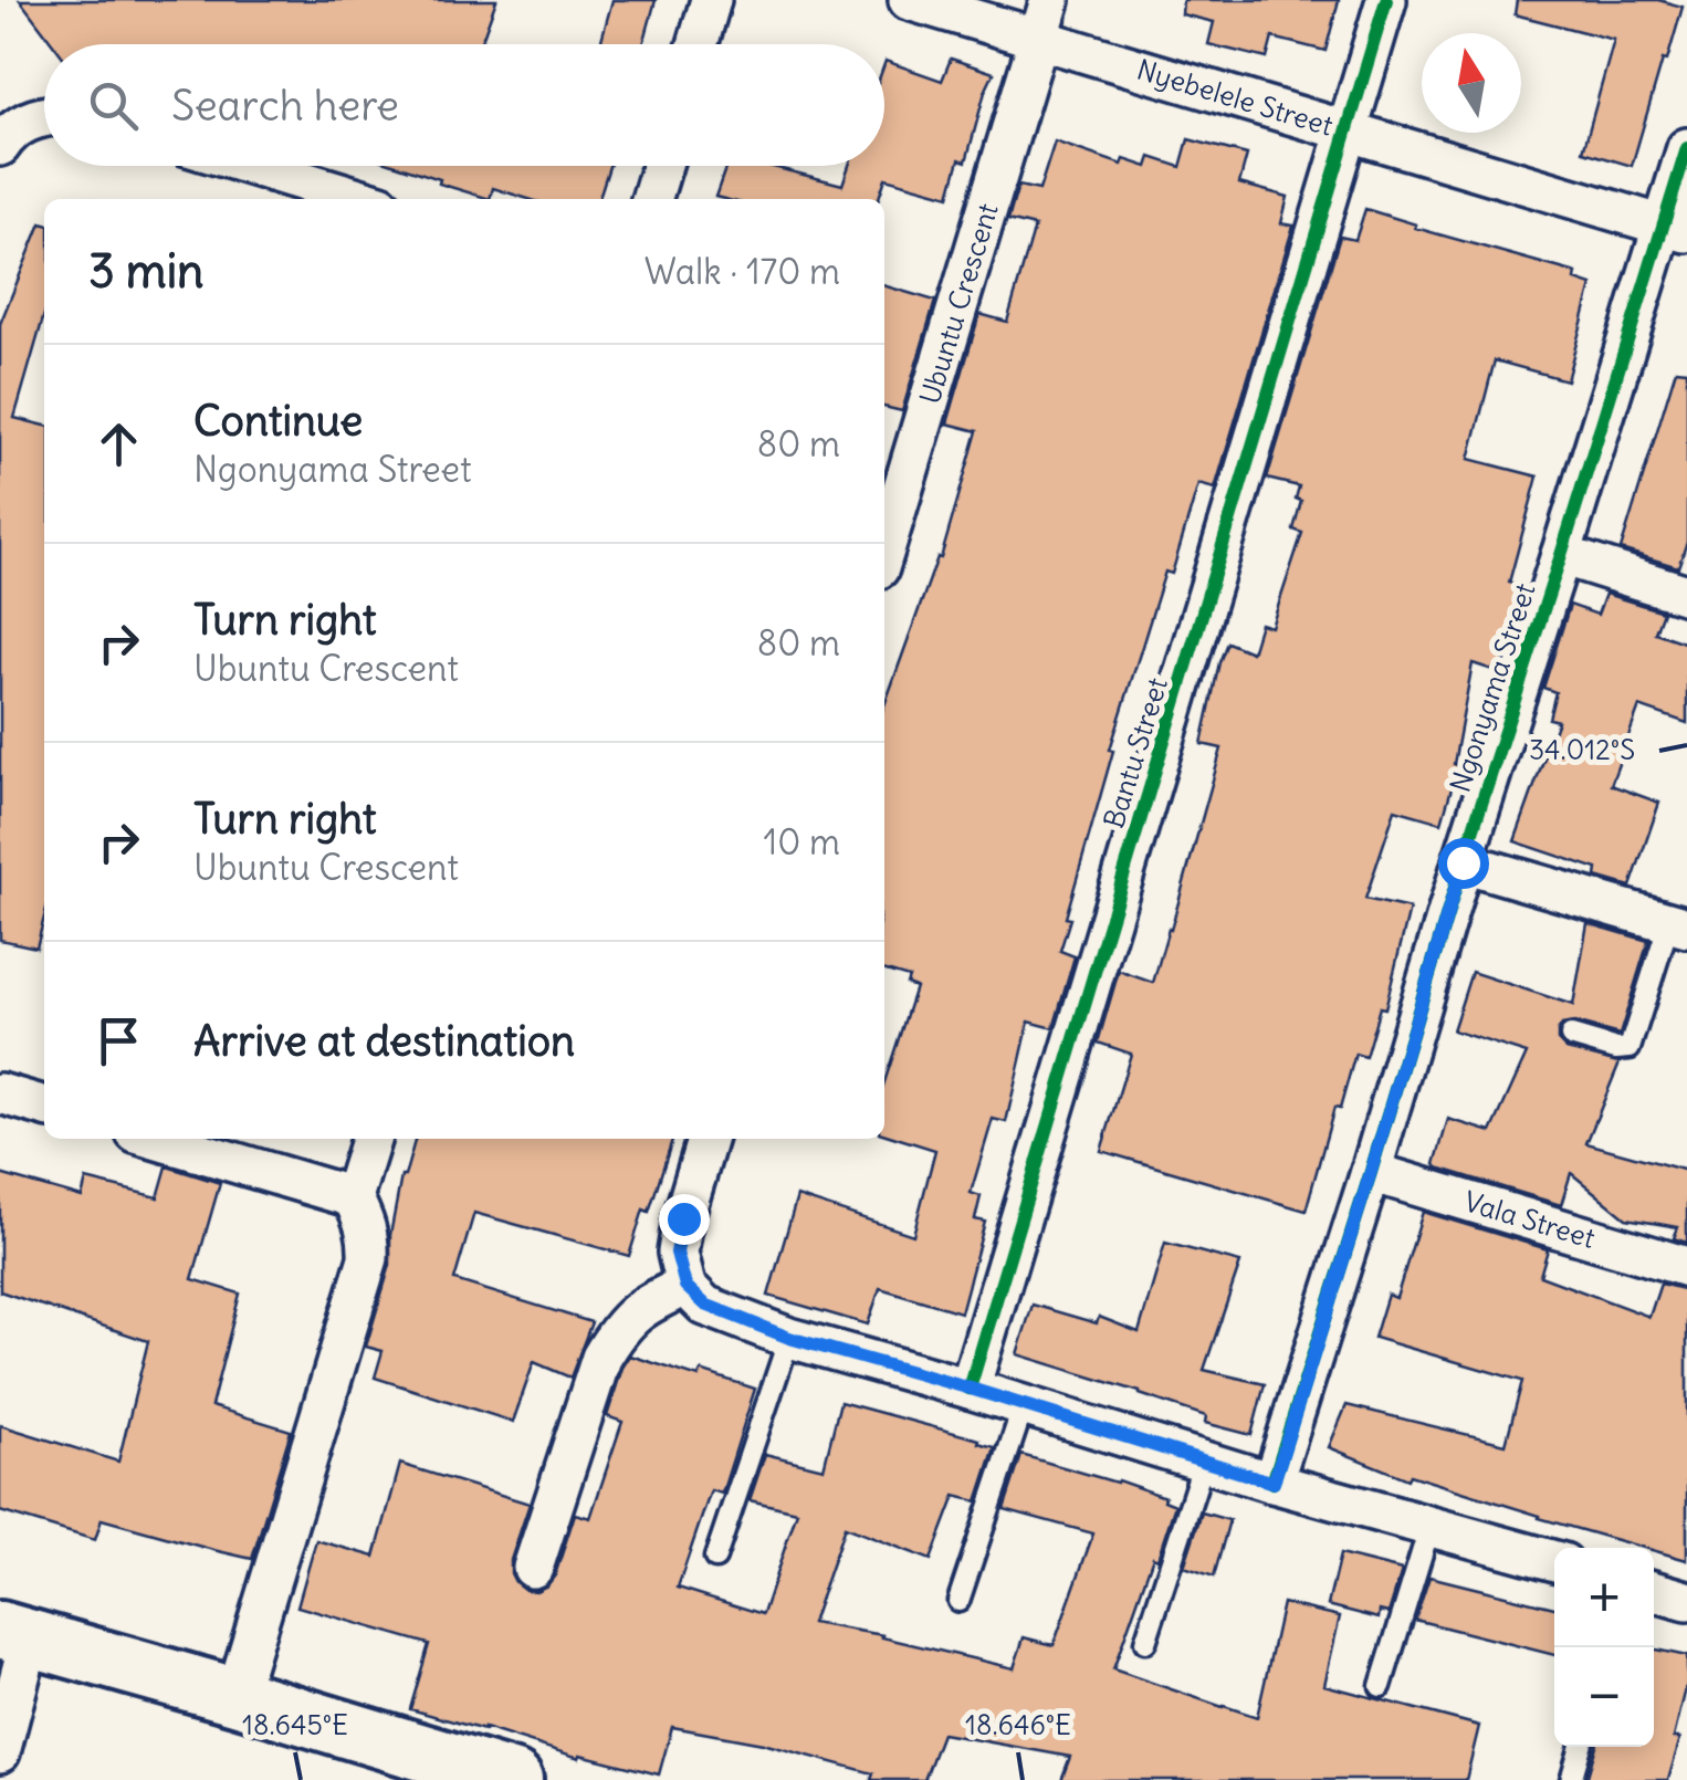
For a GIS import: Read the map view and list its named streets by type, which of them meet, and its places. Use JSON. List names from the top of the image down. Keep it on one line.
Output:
{"streets":{"street":["Nyebelele Street","Ubuntu Crescent","Ngonyama Street","Bantu Street","Vala Street"]},"crossings":[["Nyebelele Street","Ubuntu Crescent"],["Nyebelele Street","Ngonyama Street"],["Nyebelele Street","Bantu Street"],["Ngonyama Street","Vala Street"]],"north":"top","page":{"search":"Search here","heading":["3 min","Walk · 170 m"],"list":[["Continue","Ngonyama Street","80 m"],["Turn right","Ubuntu Crescent","80 m"],["Turn right","Ubuntu Crescent","10 m"],"Arrive at destination"],"map_buttons":["+","−"]},"coordinates":["34.012°S","18.645°E","18.646°E"]}
